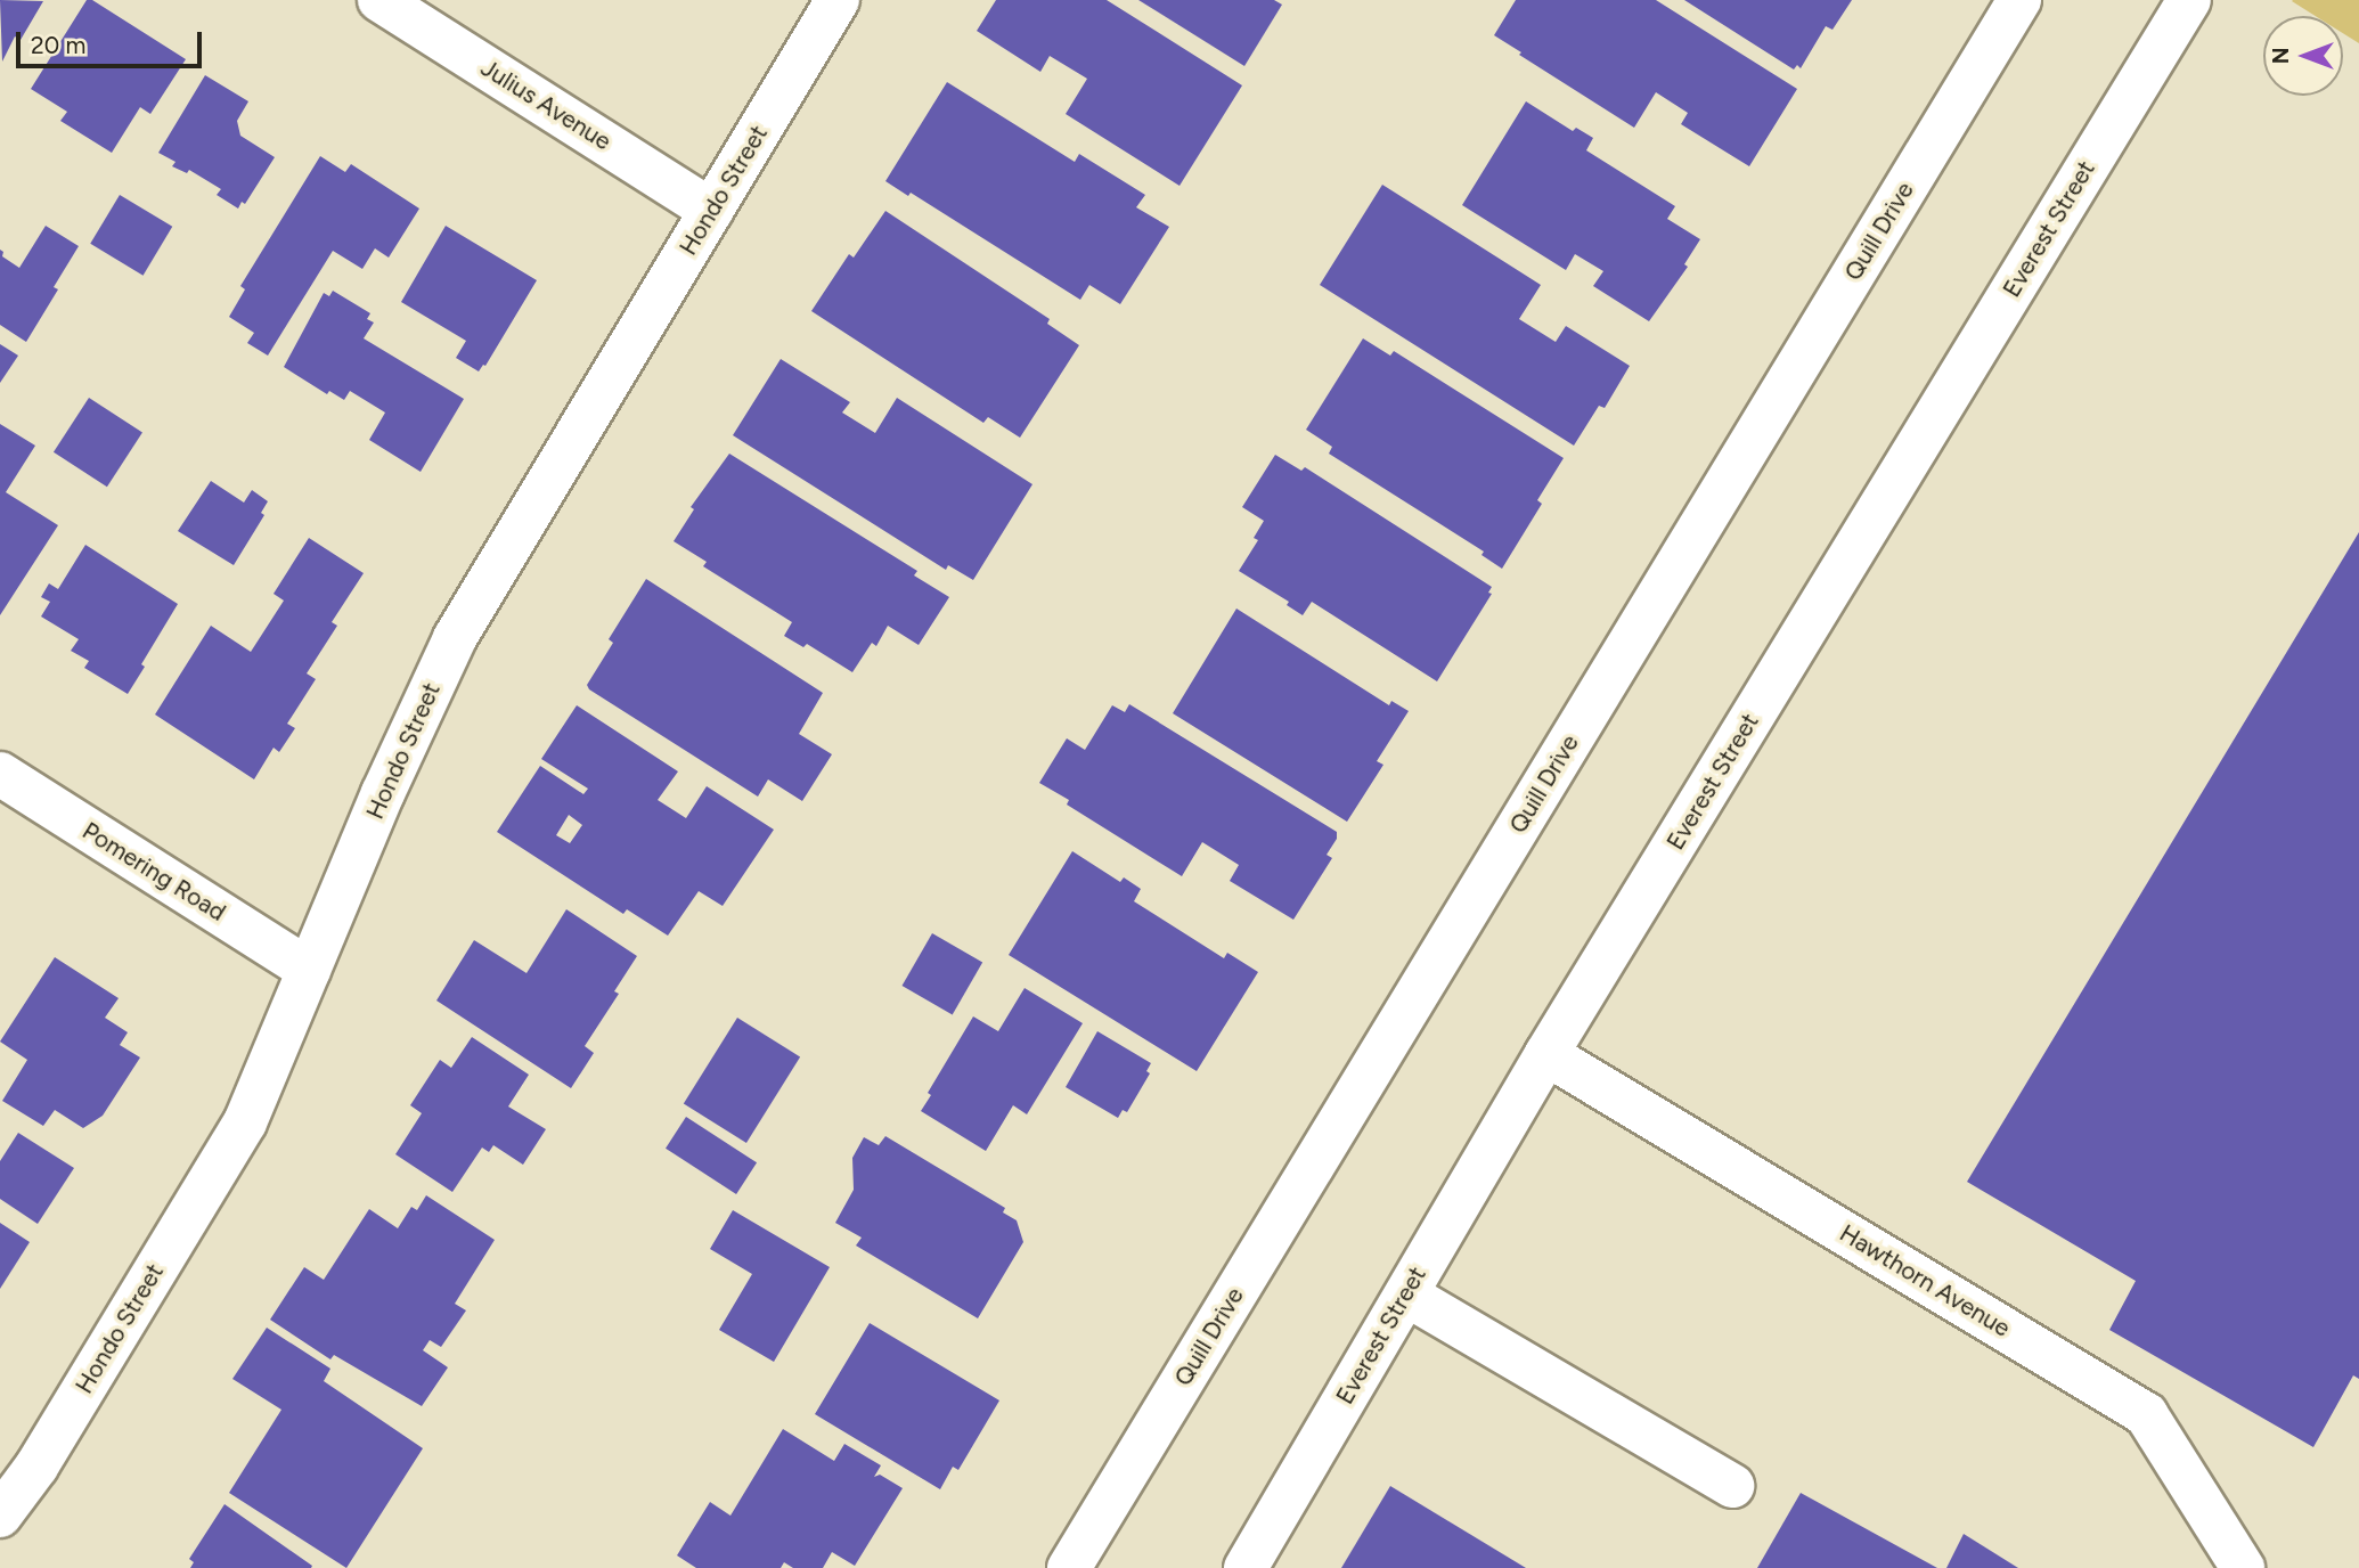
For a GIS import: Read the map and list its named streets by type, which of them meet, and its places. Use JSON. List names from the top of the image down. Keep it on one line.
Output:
{"streets":{"street":["Julius Avenue","Hondo Street","Everest Street","Quill Drive","Pomering Road","Hawthorn Avenue"]},"crossings":[["Julius Avenue","Hondo Street"],["Hondo Street","Pomering Road"],["Everest Street","Hawthorn Avenue"]],"scale_bar":"20 m","north":"left"}
